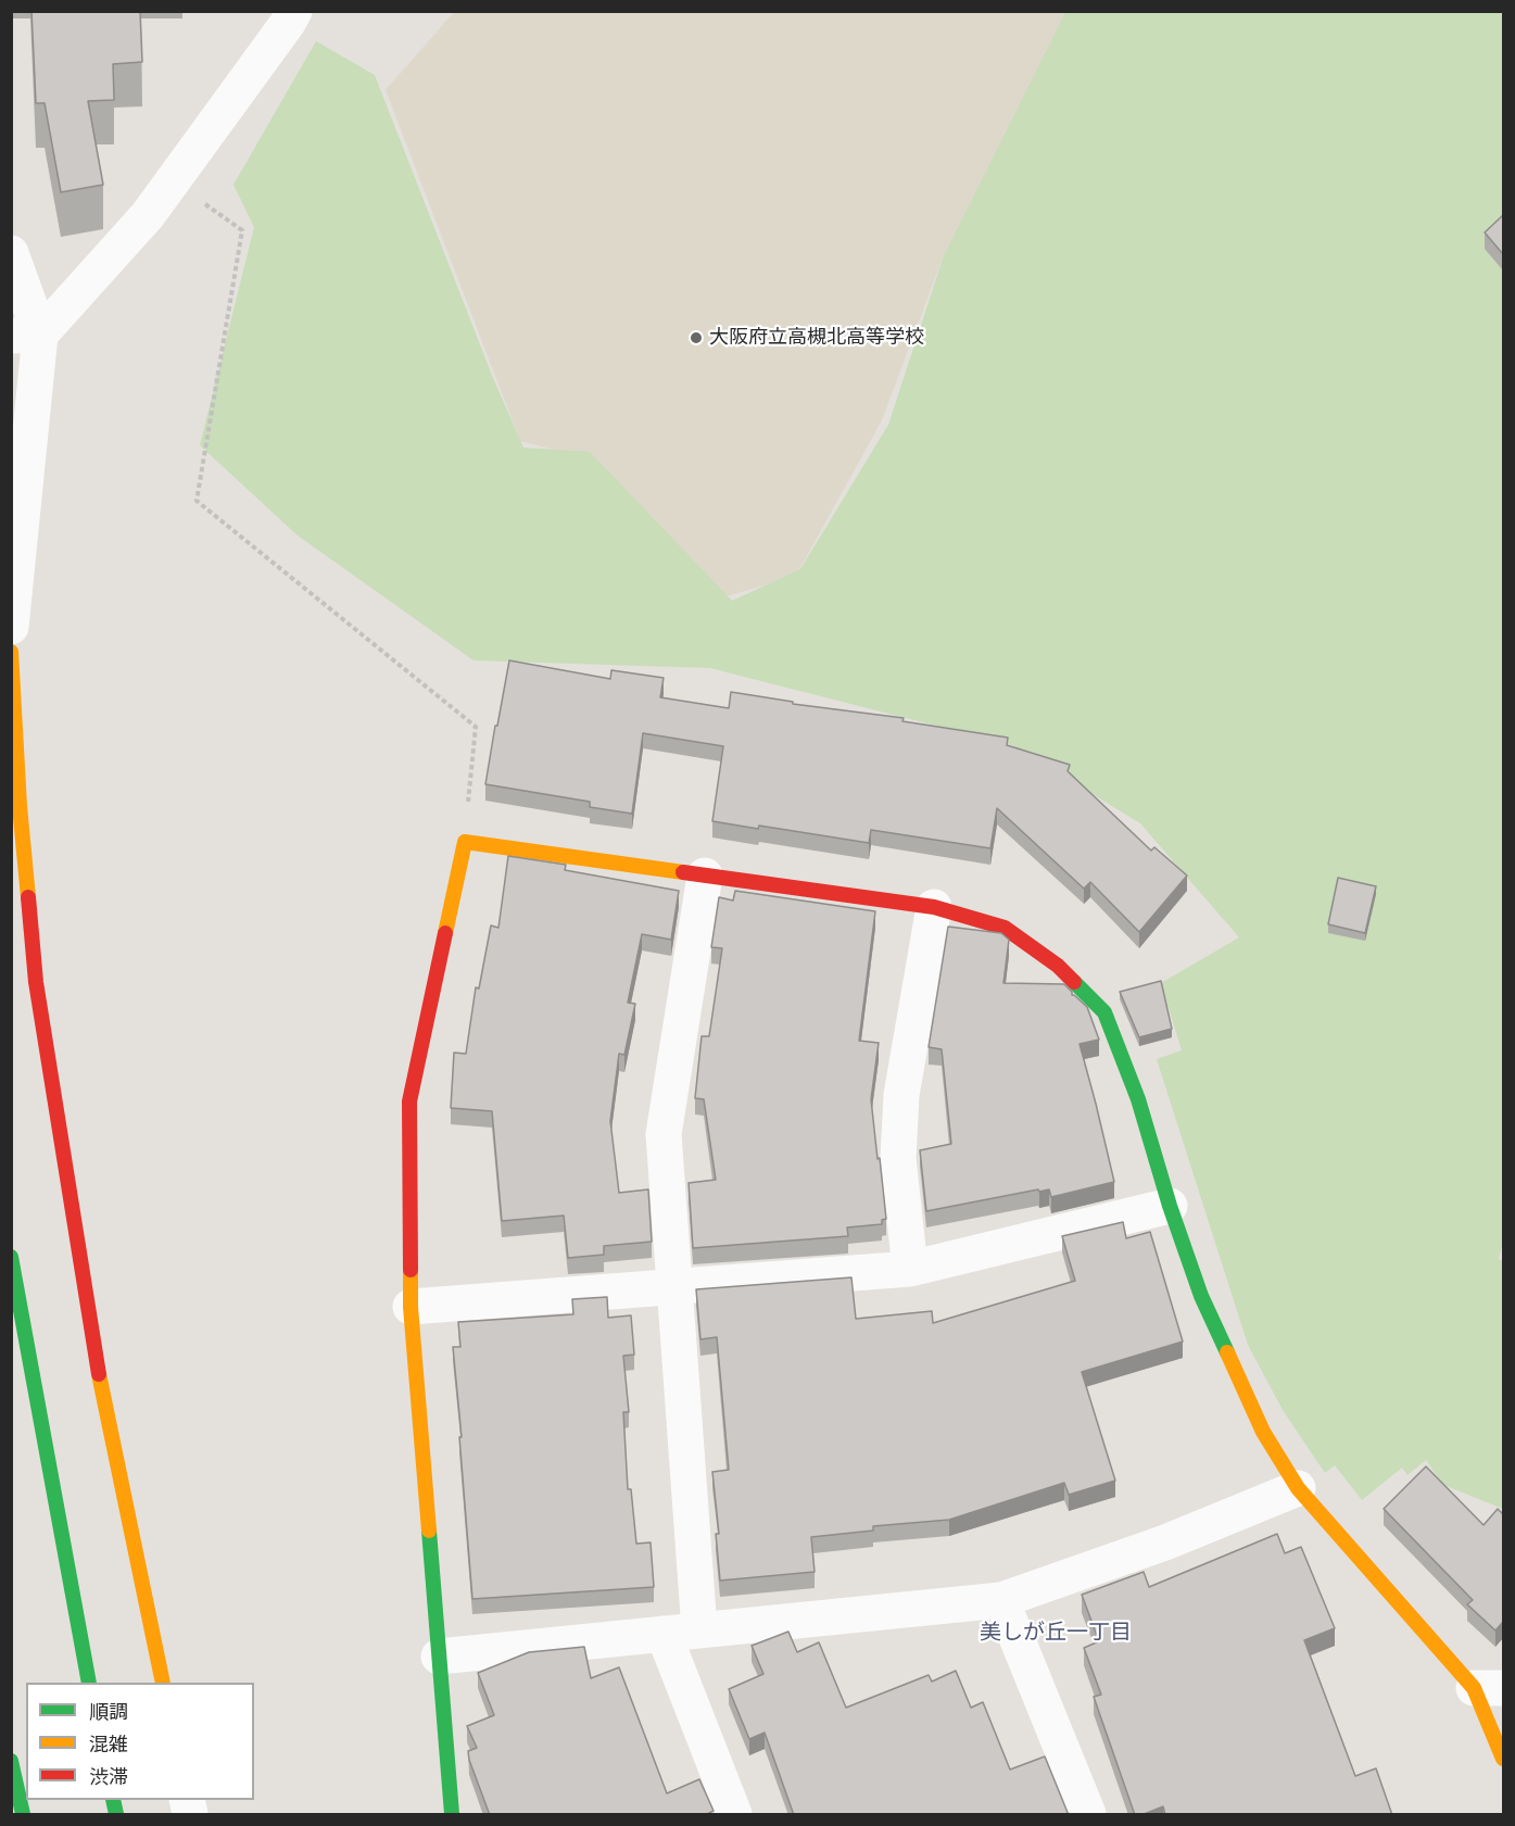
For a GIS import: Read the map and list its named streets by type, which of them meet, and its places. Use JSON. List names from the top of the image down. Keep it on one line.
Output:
{"districts":["美しが丘一丁目"],"places":["大阪府立高槻北高等学校"],"legend":["順調","混雑","渋滞"]}
